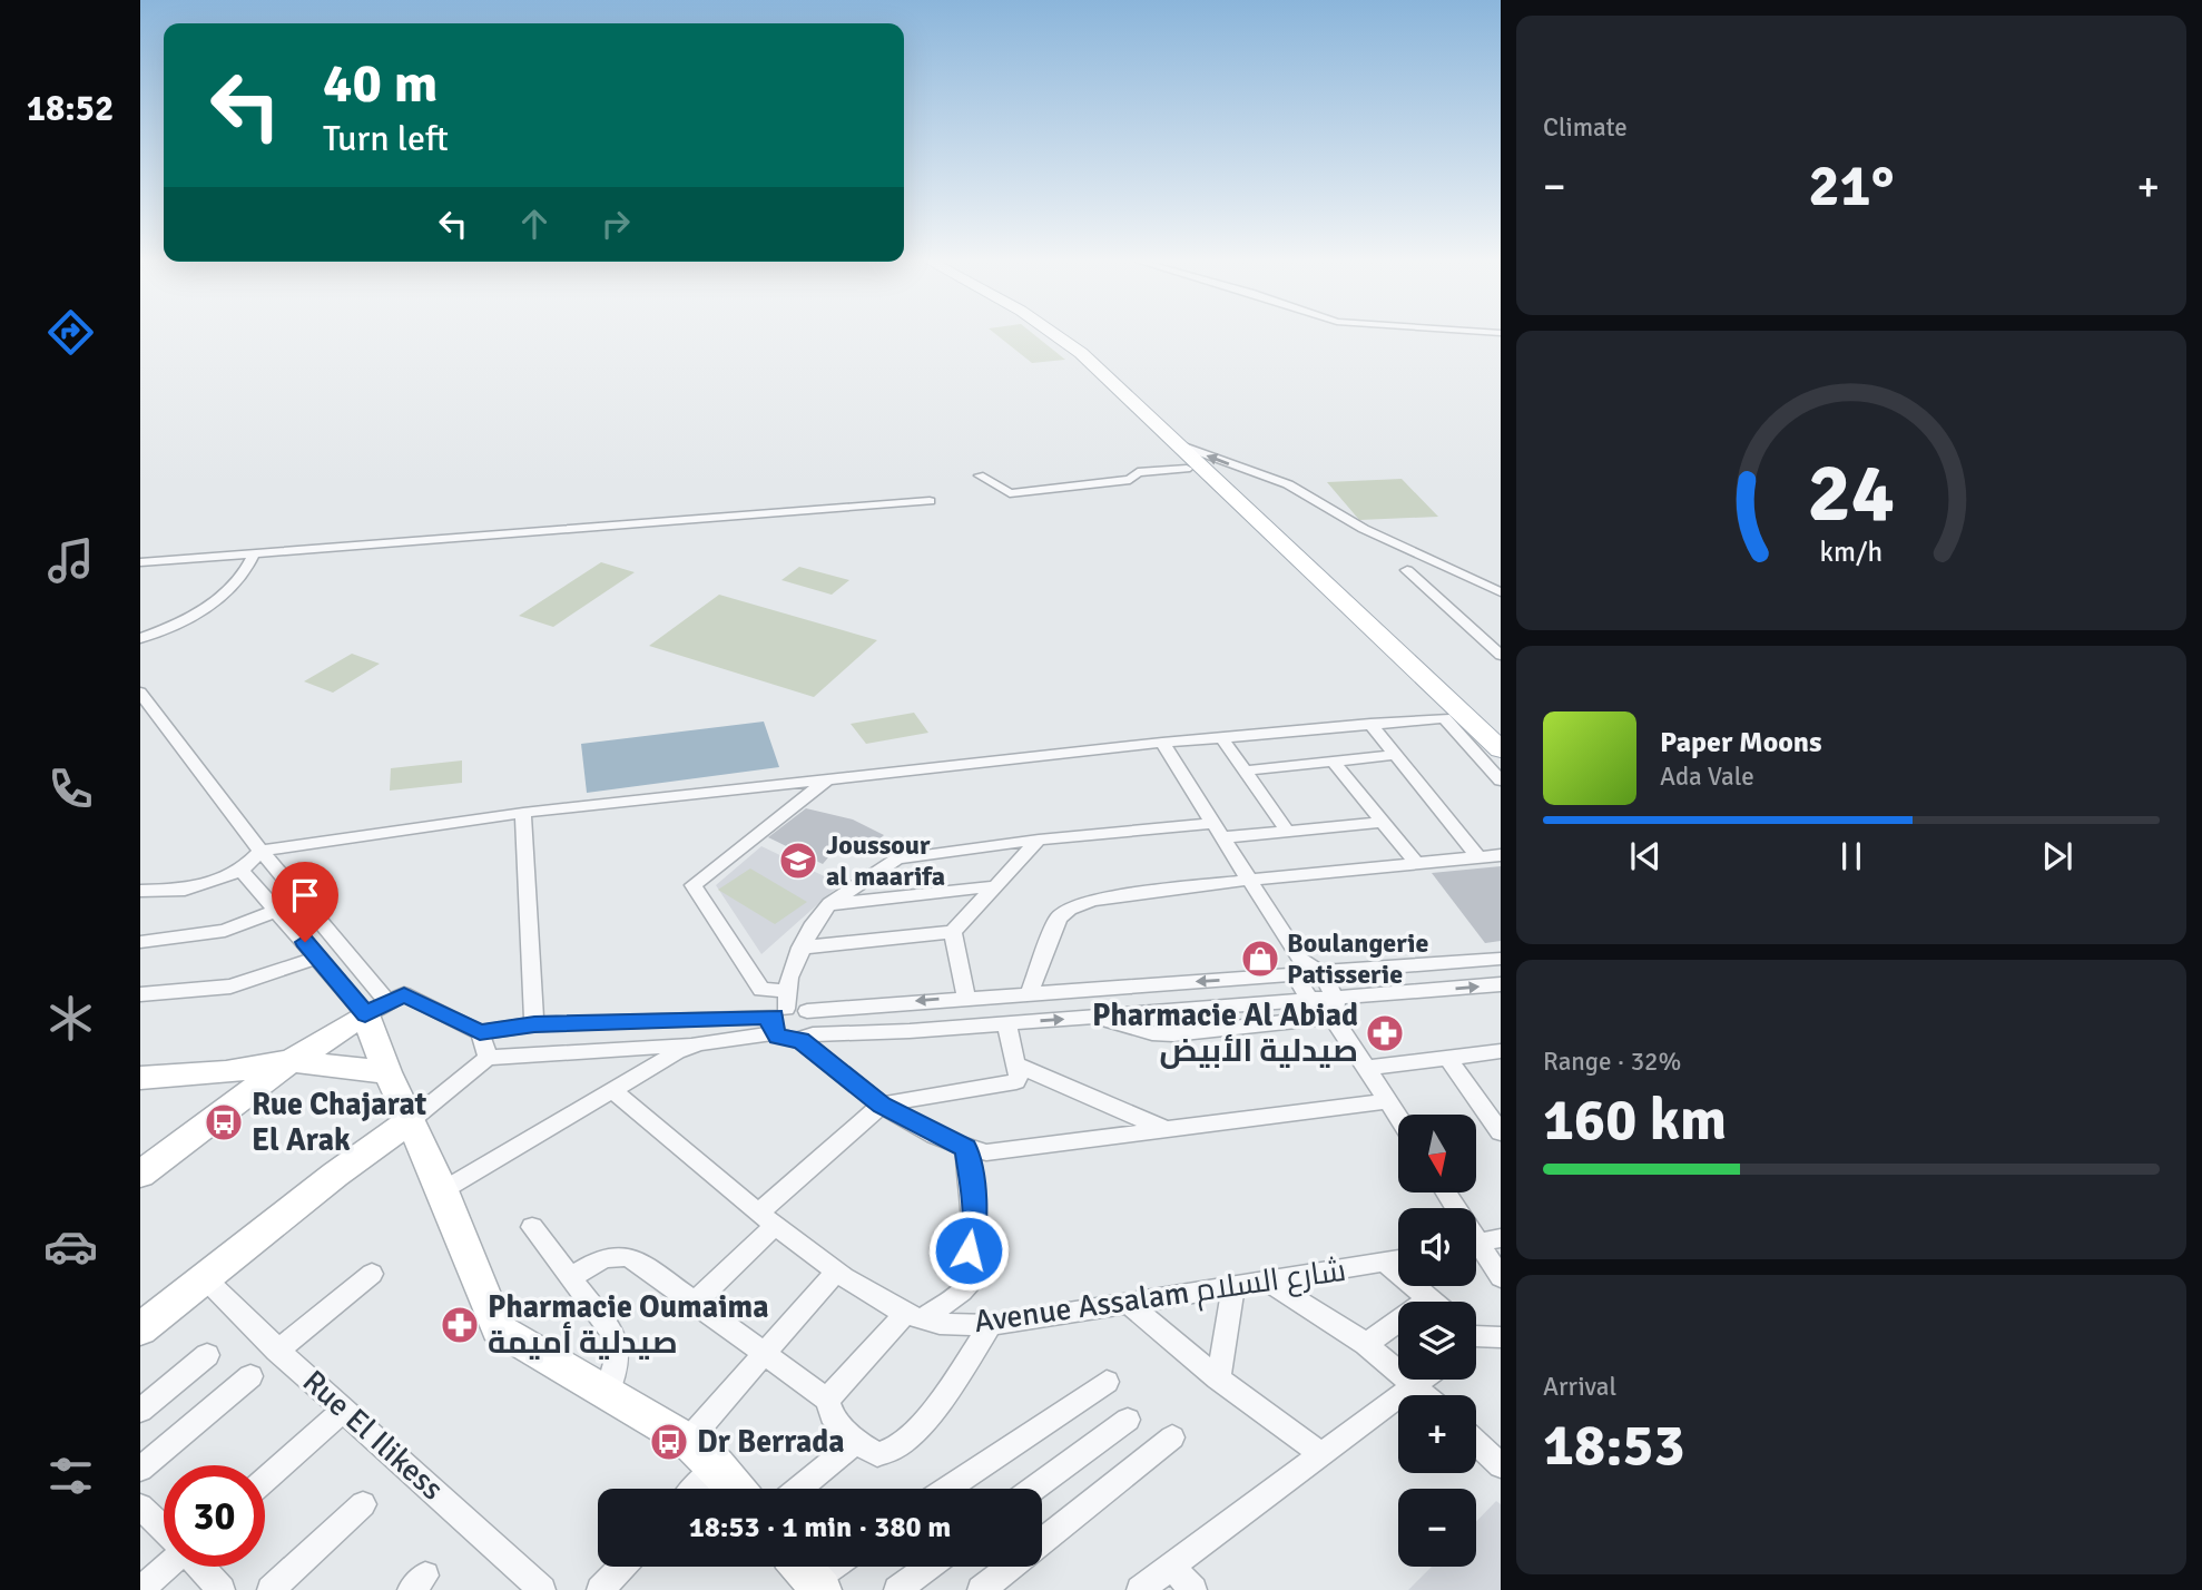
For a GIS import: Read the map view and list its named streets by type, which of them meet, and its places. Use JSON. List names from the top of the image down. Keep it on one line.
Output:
{"streets":{"street":["Avenue Assalam شارع السلام","Rue El Ilikess"]},"places":{"school or university":["Joussour al maarifa"],"shop":["Boulangerie Patisserie"],"pharmacy":["Pharmacie Al Abiad صيدلية الأبيض","Pharmacie Oumaima صيدلية أميمة"],"bus stop":["Rue Chajarat El Arak","Dr Berrada"]},"north":"bottom","page":{"tabs":"18:52","tile":["Climate",["Range · 32%","160 km"],["Arrival","18:53"]],"turn":["40 m","Turn left"],"heat":["−","21°","+"],"song":["Paper Moons","Ada Vale"],"map_buttons":["+","−"],"limit":"30","trip":"18:53 · 1 min · 380 m","gauge":["24","km/h"]}}
